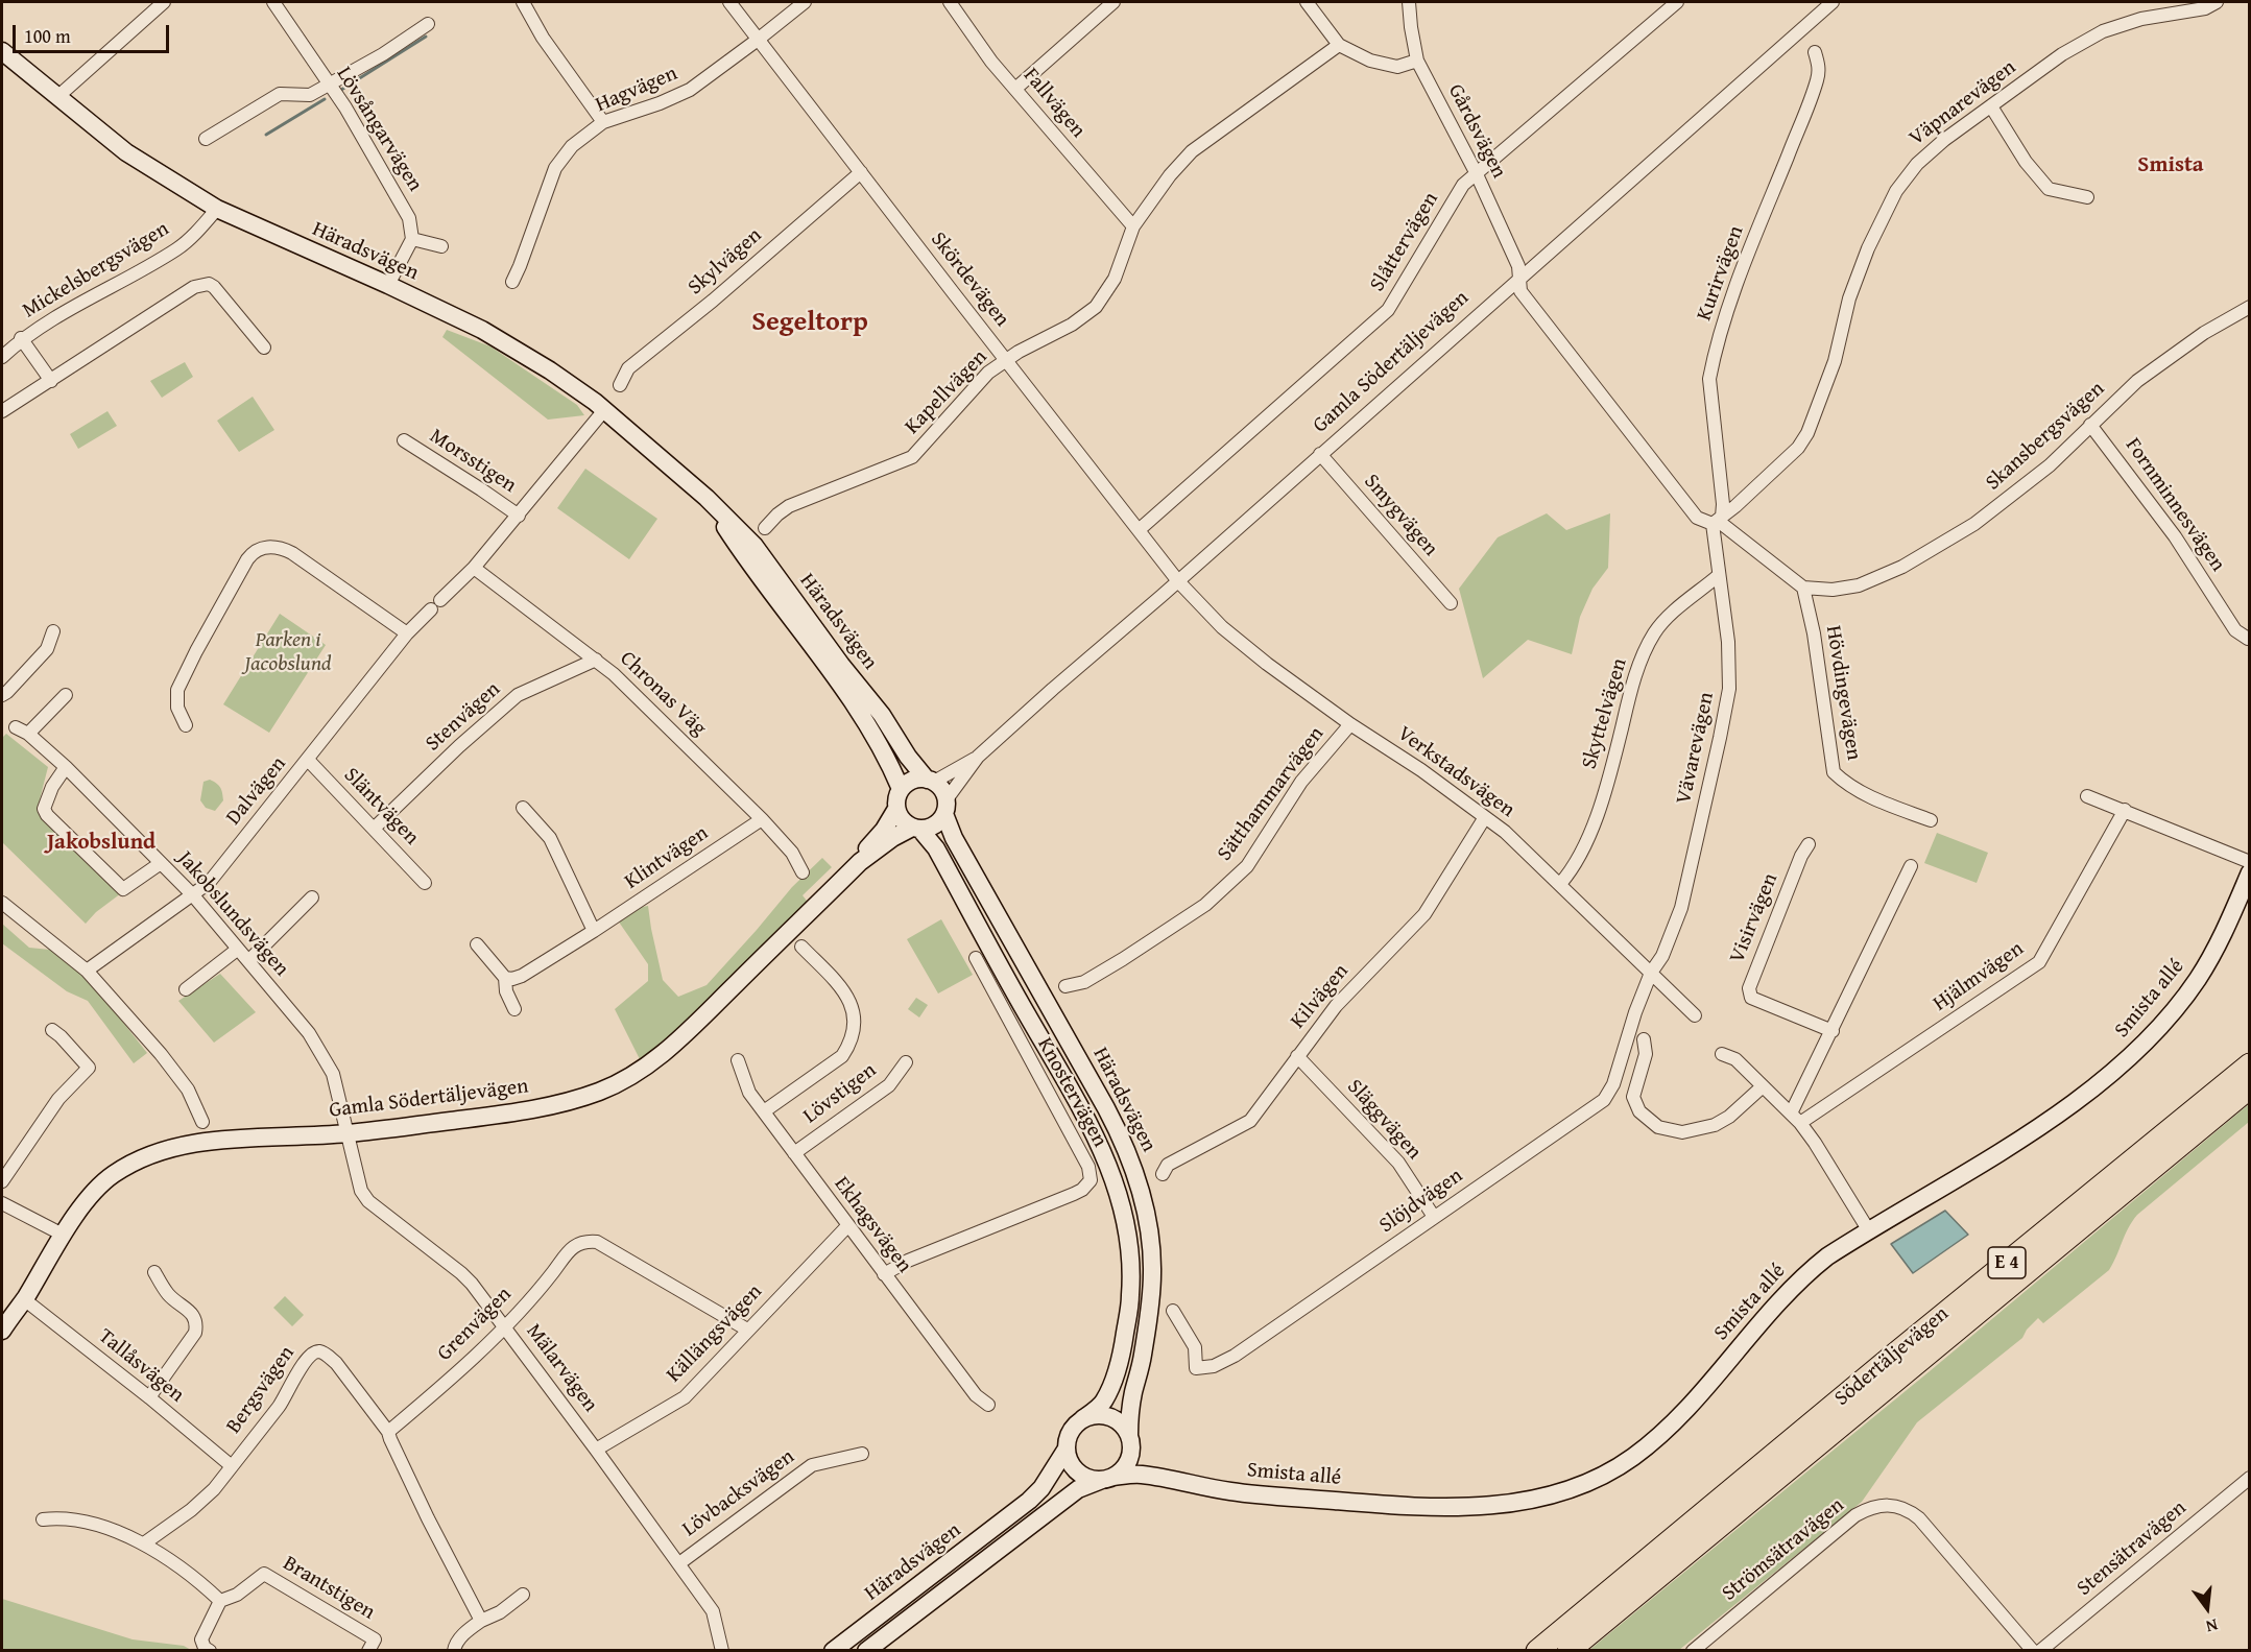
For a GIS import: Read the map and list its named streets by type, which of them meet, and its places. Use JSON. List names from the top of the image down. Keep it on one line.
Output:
{"streets":{"highway":["E 4","Södertäljevägen"],"street":["Hagvägen","Fallvägen","Väpnarevägen","Lövsångarvägen","Gårdsvägen","Slåttervägen","Häradsvägen","Skylvägen","Mickelsbergsvägen","Kurirvägen","Skördevägen","Gamla Södertäljevägen","Kapellvägen","Skansbergsvägen","Morsstigen","Fornminnesvägen","Smygvägen","Hövdingevägen","Chronas Väg","Skyttelvägen","Stenvägen","Vävarevägen","Verkstadsvägen","Dalvägen","Sätthammarvägen","Släntvägen","Klintvägen","Jakobslundsvägen","Visirvägen","Hjälmvägen","Kilvägen","Smista allé","Knostervägen","Lövstigen","Släggvägen","Slöjdvägen","Ekhagsvägen","Grenvägen","Källängsvägen","Tallåsvägen","Mälarvägen","Bergsvägen","Lövbacksvägen","Stensätravägen","Strömsätravägen","Brantstigen"]},"crossings":[["Hagvägen","Skördevägen"],["Fallvägen","Kapellvägen"],["Väpnarevägen","Kurirvägen"],["Väpnarevägen","Vävarevägen"],["Gårdsvägen","Slåttervägen"],["Gårdsvägen","Gamla Södertäljevägen"],["Slåttervägen","Skördevägen"],["Häradsvägen","Mickelsbergsvägen"],["Häradsvägen","Gamla Södertäljevägen"],["Häradsvägen","Smista allé"],["Skylvägen","Skördevägen"],["Kurirvägen","Vävarevägen"],["Skördevägen","Gamla Södertäljevägen"],["Skördevägen","Kapellvägen"],["Skördevägen","Verkstadsvägen"],["Gamla Södertäljevägen","Smygvägen"],["Gamla Södertäljevägen","Verkstadsvägen"],["Gamla Södertäljevägen","Jakobslundsvägen"],["Gamla Södertäljevägen","Tallåsvägen"],["Gamla Södertäljevägen","Mälarvägen"],["Skansbergsvägen","Fornminnesvägen"],["Skansbergsvägen","Hövdingevägen"],["Chronas Väg","Stenvägen"],["Chronas Väg","Dalvägen"],["Chronas Väg","Klintvägen"],["Skyttelvägen","Vävarevägen"],["Skyttelvägen","Verkstadsvägen"],["Stenvägen","Släntvägen"],["Vävarevägen","Verkstadsvägen"],["Vävarevägen","Slöjdvägen"],["Verkstadsvägen","Sätthammarvägen"],["Verkstadsvägen","Kilvägen"],["Verkstadsvägen","Slöjdvägen"],["Dalvägen","Släntvägen"],["Dalvägen","Jakobslundsvägen"],["Jakobslundsvägen","Mälarvägen"],["Kilvägen","Släggvägen"],["Knostervägen","Ekhagsvägen"],["Lövstigen","Ekhagsvägen"],["Släggvägen","Slöjdvägen"],["Ekhagsvägen","Källängsvägen"],["Grenvägen","Källängsvägen"],["Grenvägen","Mälarvägen"],["Grenvägen","Bergsvägen"],["Källängsvägen","Mälarvägen"],["Tallåsvägen","Bergsvägen"],["Mälarvägen","Lövbacksvägen"]],"districts":["Smista","Segeltorp","Jakobslund"],"parks":["Parken i Jacobslund"],"scale_bar":"100 m","north":"bottom"}
